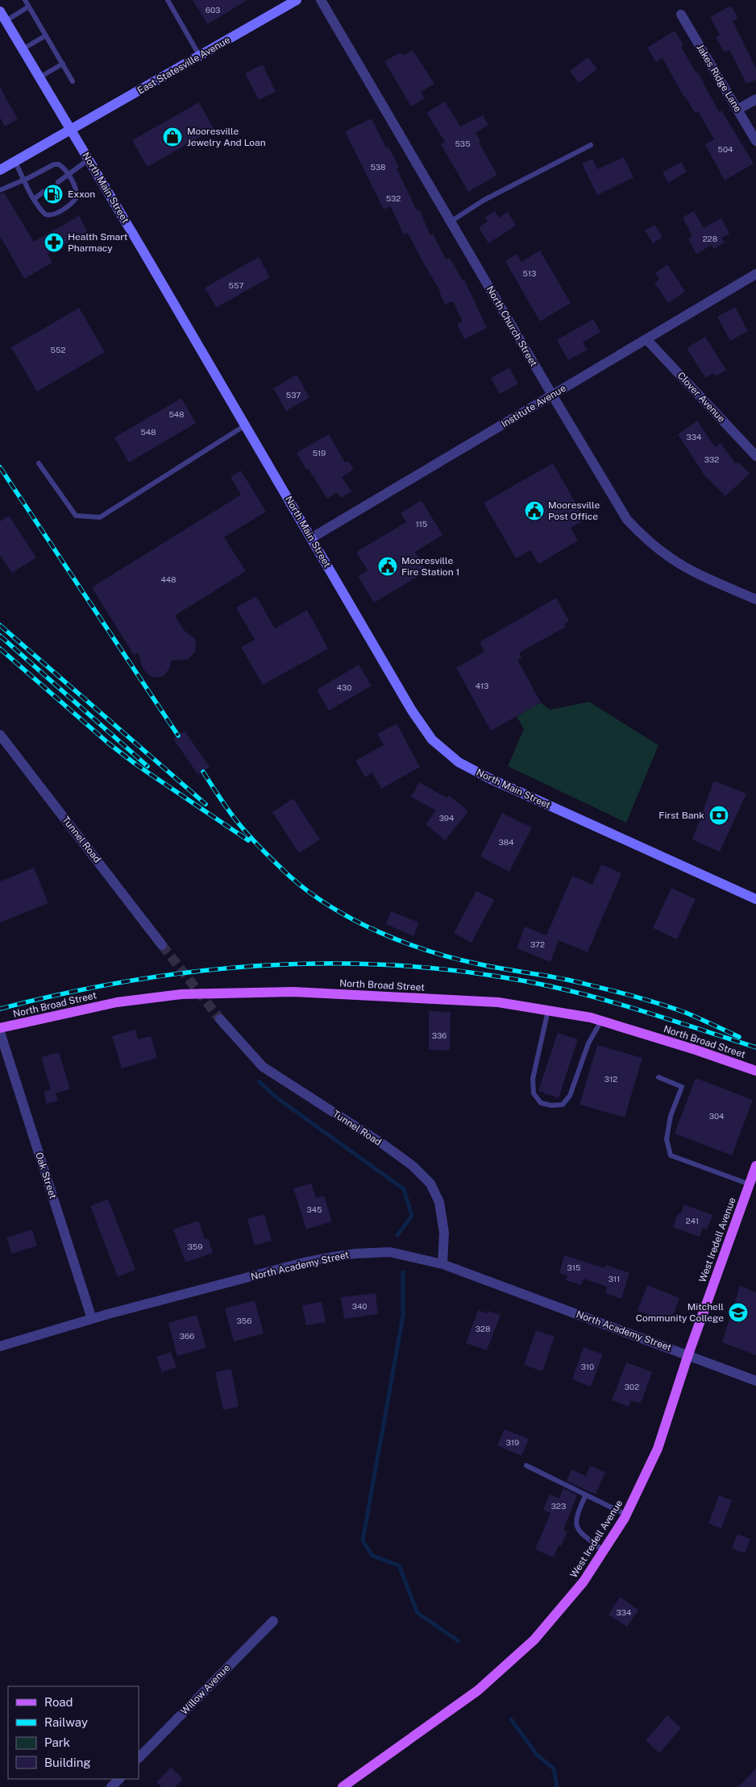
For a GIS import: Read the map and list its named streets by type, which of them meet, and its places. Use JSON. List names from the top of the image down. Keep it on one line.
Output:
{"streets":{"main road":["East Statesville Avenue","North Main Street","North Broad Street","West Iredell Avenue"],"street":["Jakes Ridge Lane","North Church Street","Clover Avenue","Institute Avenue","Tunnel Road","Oak Street","North Academy Street","Willow Avenue"]},"crossings":[["East Statesville Avenue","North Main Street"],["North Main Street","Institute Avenue"],["North Church Street","Institute Avenue"],["Clover Avenue","Institute Avenue"],["Tunnel Road","North Academy Street"],["Oak Street","North Academy Street"],["West Iredell Avenue","North Academy Street"]],"places":{"shop":["Mooresville Jewelry And Loan"],"fuel station":["Exxon"],"pharmacy":["Health Smart Pharmacy"],"public building":["Mooresville Post Office","Mooresville Fire Station 1"],"bank":["First Bank"],"school or university":["Mitchell Community College"]},"house_numbers":["603","535","504","538","532","228","513","557","552","537","548","548","334","519","332","115","448","413","430","394","384","372","336","312","304","345","241","359","315","311","340","356","328","366","310","302","319","323","334"],"legend":["Road","Railway","Park","Building"]}
